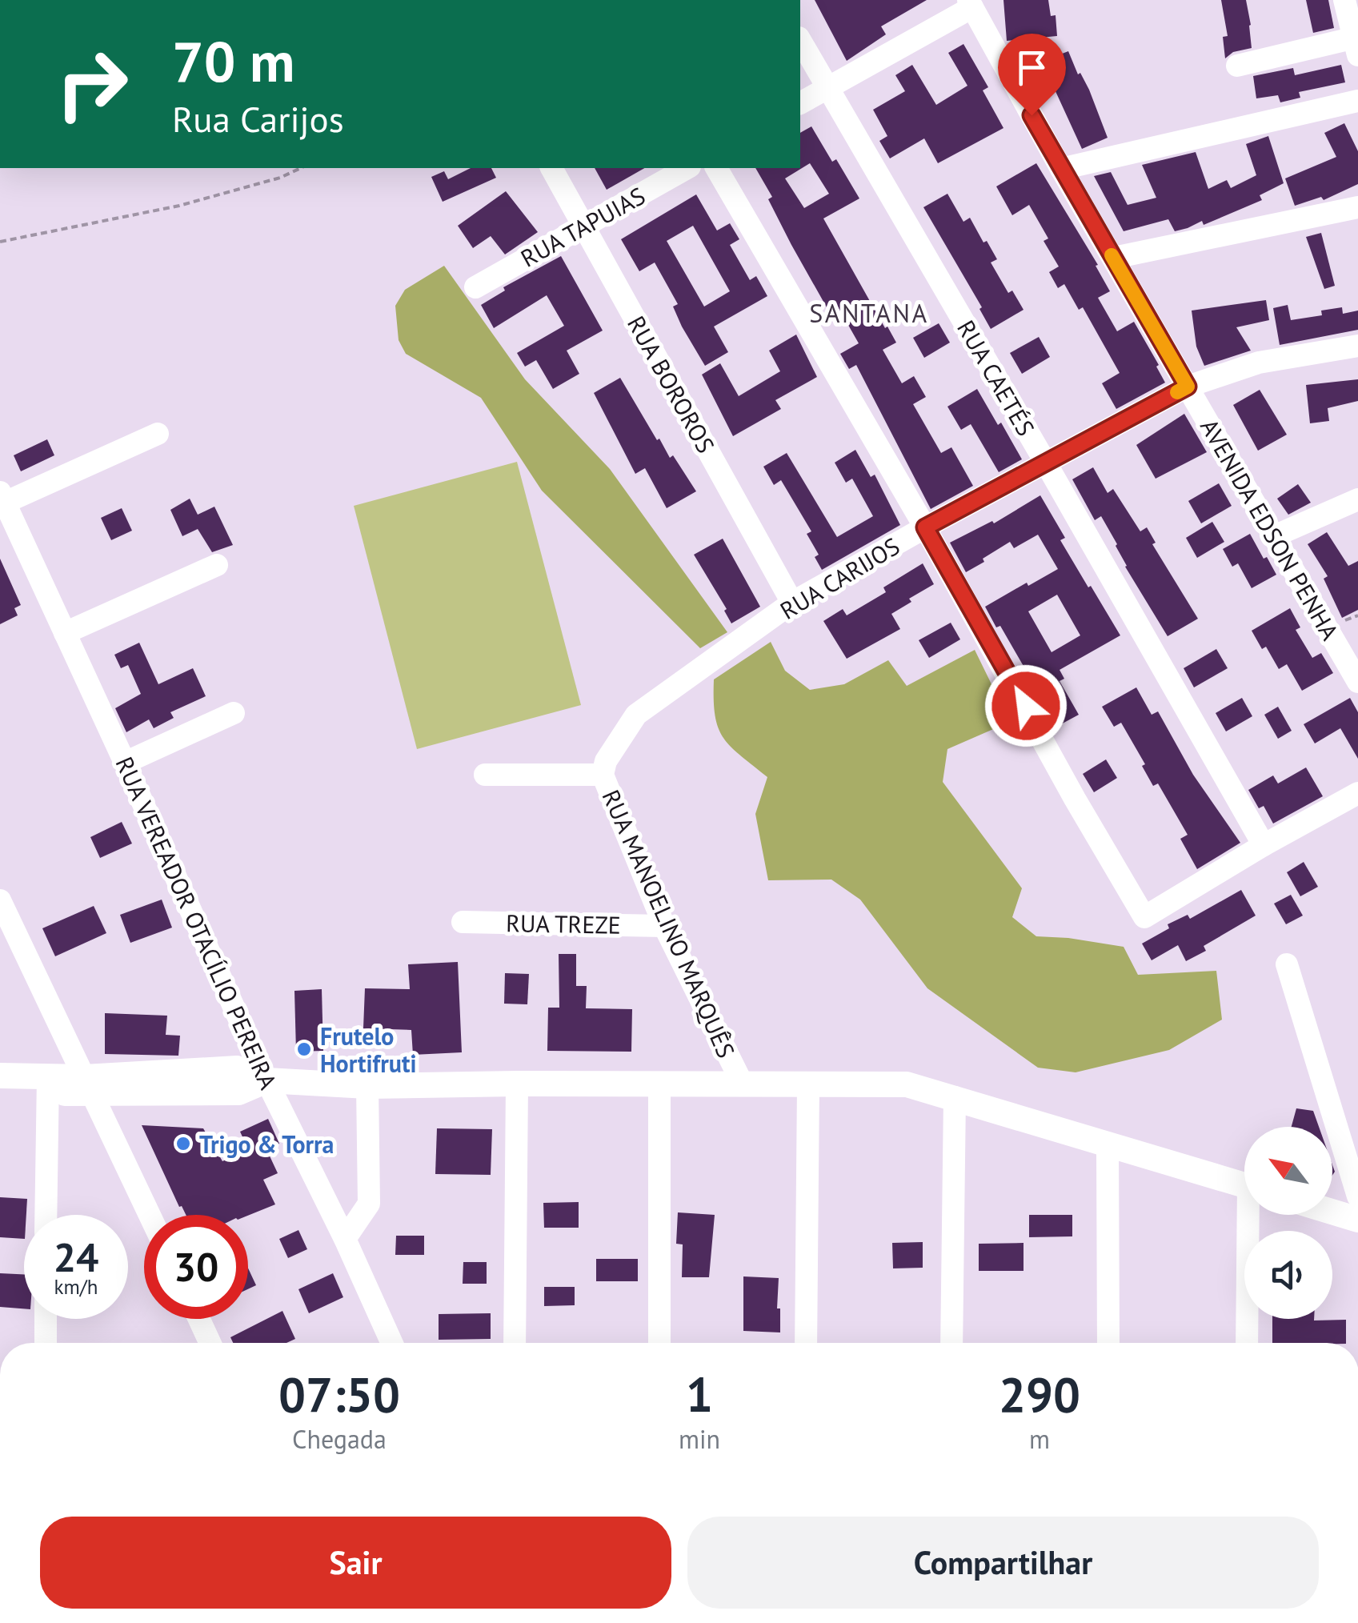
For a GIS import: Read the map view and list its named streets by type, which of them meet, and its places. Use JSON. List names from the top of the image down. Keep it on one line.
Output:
{"streets":{"street":["RUA TAPUIAS","RUA CAETÉS","RUA BOROROS","AVENIDA EDSON PENHA","RUA CARIJOS","RUA VEREADOR OTACÍLIO PEREIRA","RUA TREZE","RUA MANOELINO MARQUÊS"]},"crossings":[["RUA TAPUIAS","RUA BOROROS"],["RUA CAETÉS","RUA CARIJOS"],["RUA BOROROS","RUA CARIJOS"],["AVENIDA EDSON PENHA","RUA CARIJOS"],["RUA CARIJOS","RUA MANOELINO MARQUÊS"],["RUA TREZE","RUA MANOELINO MARQUÊS"]],"districts":["SANTANA"],"places":["Frutelo Hortifruti","Trigo & Torra"],"north":"top left","page":{"turn":["70 m","Rua Carijos"],"speed":"24 km/h","limit":"30","eta":["07:50","Chegada","1","min","290","m"],"buttons":["Sair","Compartilhar"]}}
